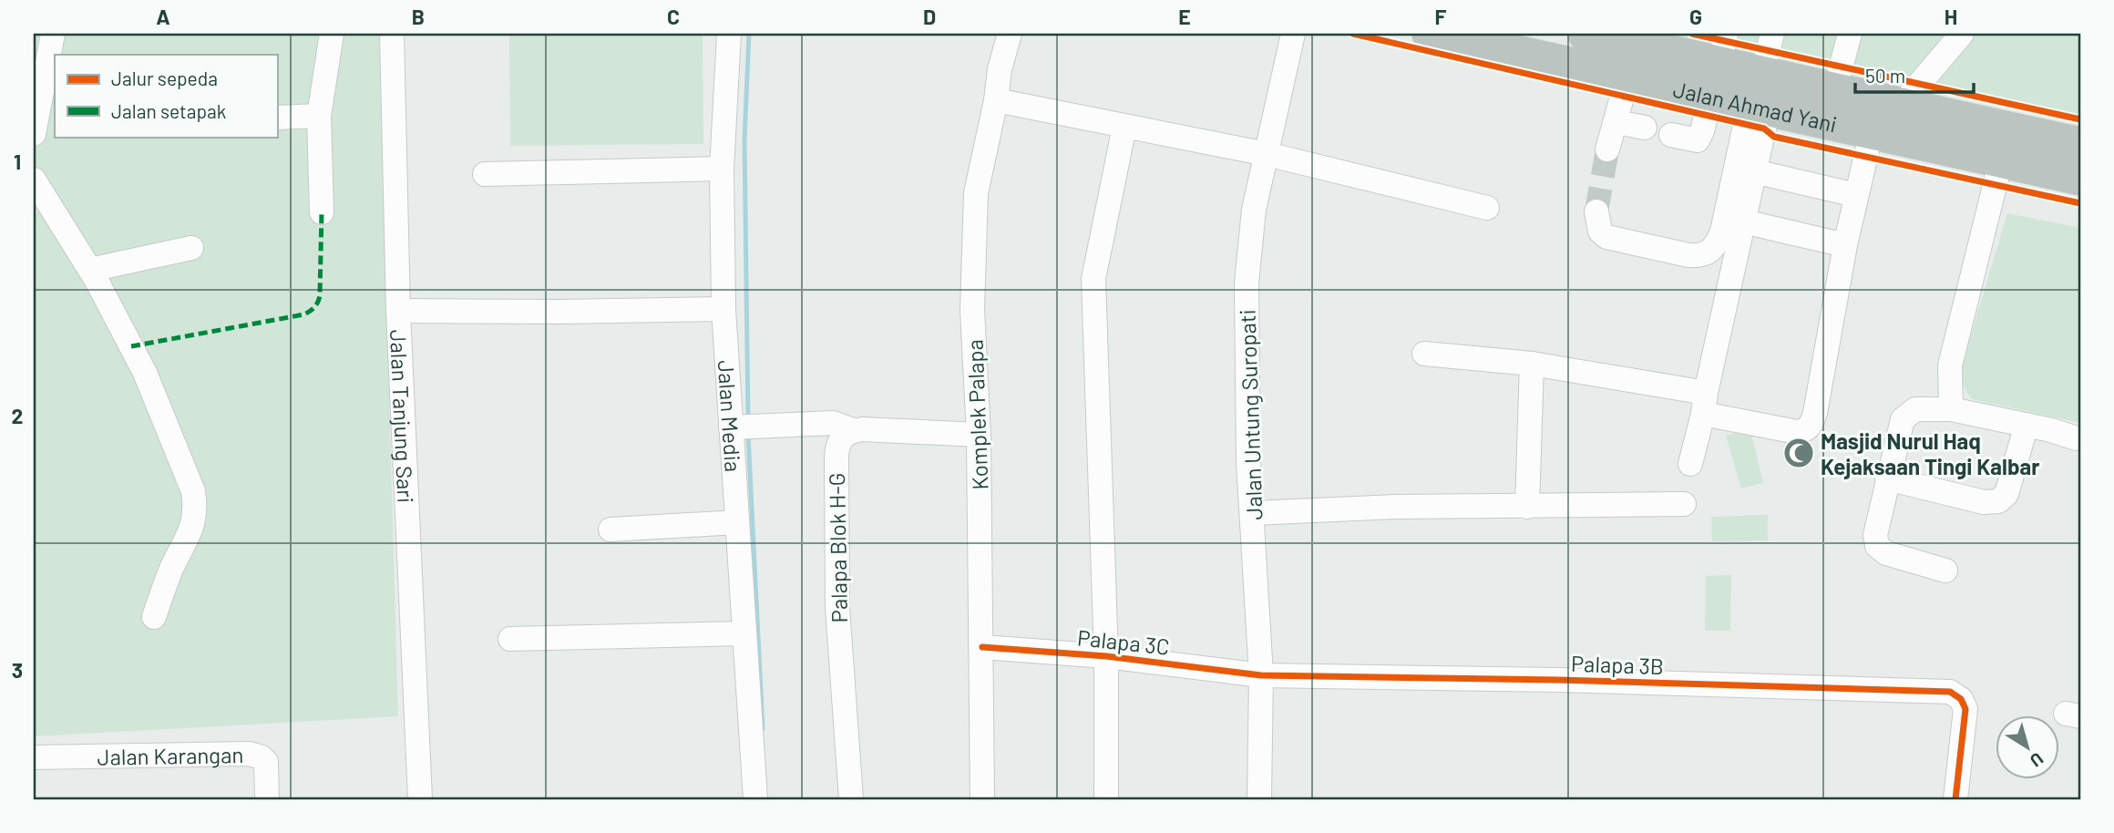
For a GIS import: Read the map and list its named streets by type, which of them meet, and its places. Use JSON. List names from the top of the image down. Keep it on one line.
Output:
{"streets":{"highway":["Jalan Ahmad Yani"],"street":["Komplek Palapa","Jalan Untung Suropati","Jalan Tanjung Sari","Jalan Media","Palapa Blok H-G","Palapa 3C","Palapa 3B","Jalan Karangan"]},"crossings":[["Komplek Palapa","Palapa 3C"],["Jalan Untung Suropati","Palapa 3C"],["Jalan Untung Suropati","Palapa 3B"],["Palapa 3C","Palapa 3B"]],"places":{"mosque":["Masjid Nurul Haq Kejaksaan Tingi Kalbar"]},"legend":["Jalur sepeda","Jalan setapak"],"scale_bar":"50 m","north":"bottom right","grid":{"columns":["A","B","C","D","E","F","G","H"],"rows":["1","2","3"]}}
